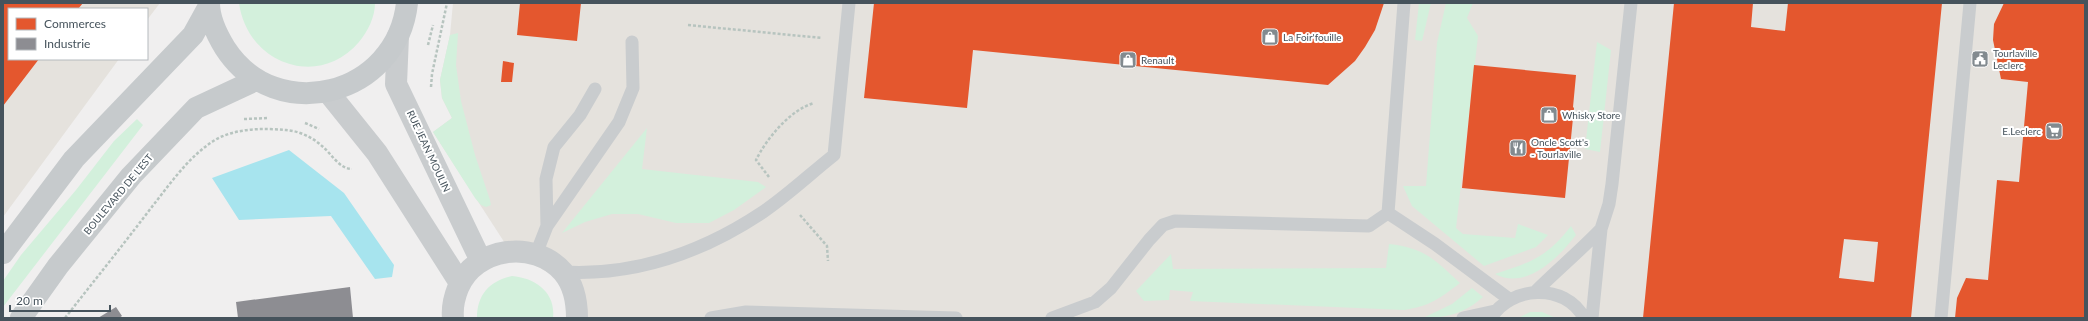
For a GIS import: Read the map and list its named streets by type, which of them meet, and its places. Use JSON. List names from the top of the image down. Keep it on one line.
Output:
{"streets":{"main road":["BOULEVARD DE L'EST"],"street":["RUE JEAN MOULIN"]},"places":{"shop":["La Foir'fouille","Renault","Whisky Store"],"public building":["Tourlaville Leclerc"],"supermarket":["E.Leclerc"],"restaurant":["Oncle Scott's - Tourlaville"]},"legend":["Commerces","Industrie"],"scale_bar":"20 m"}
